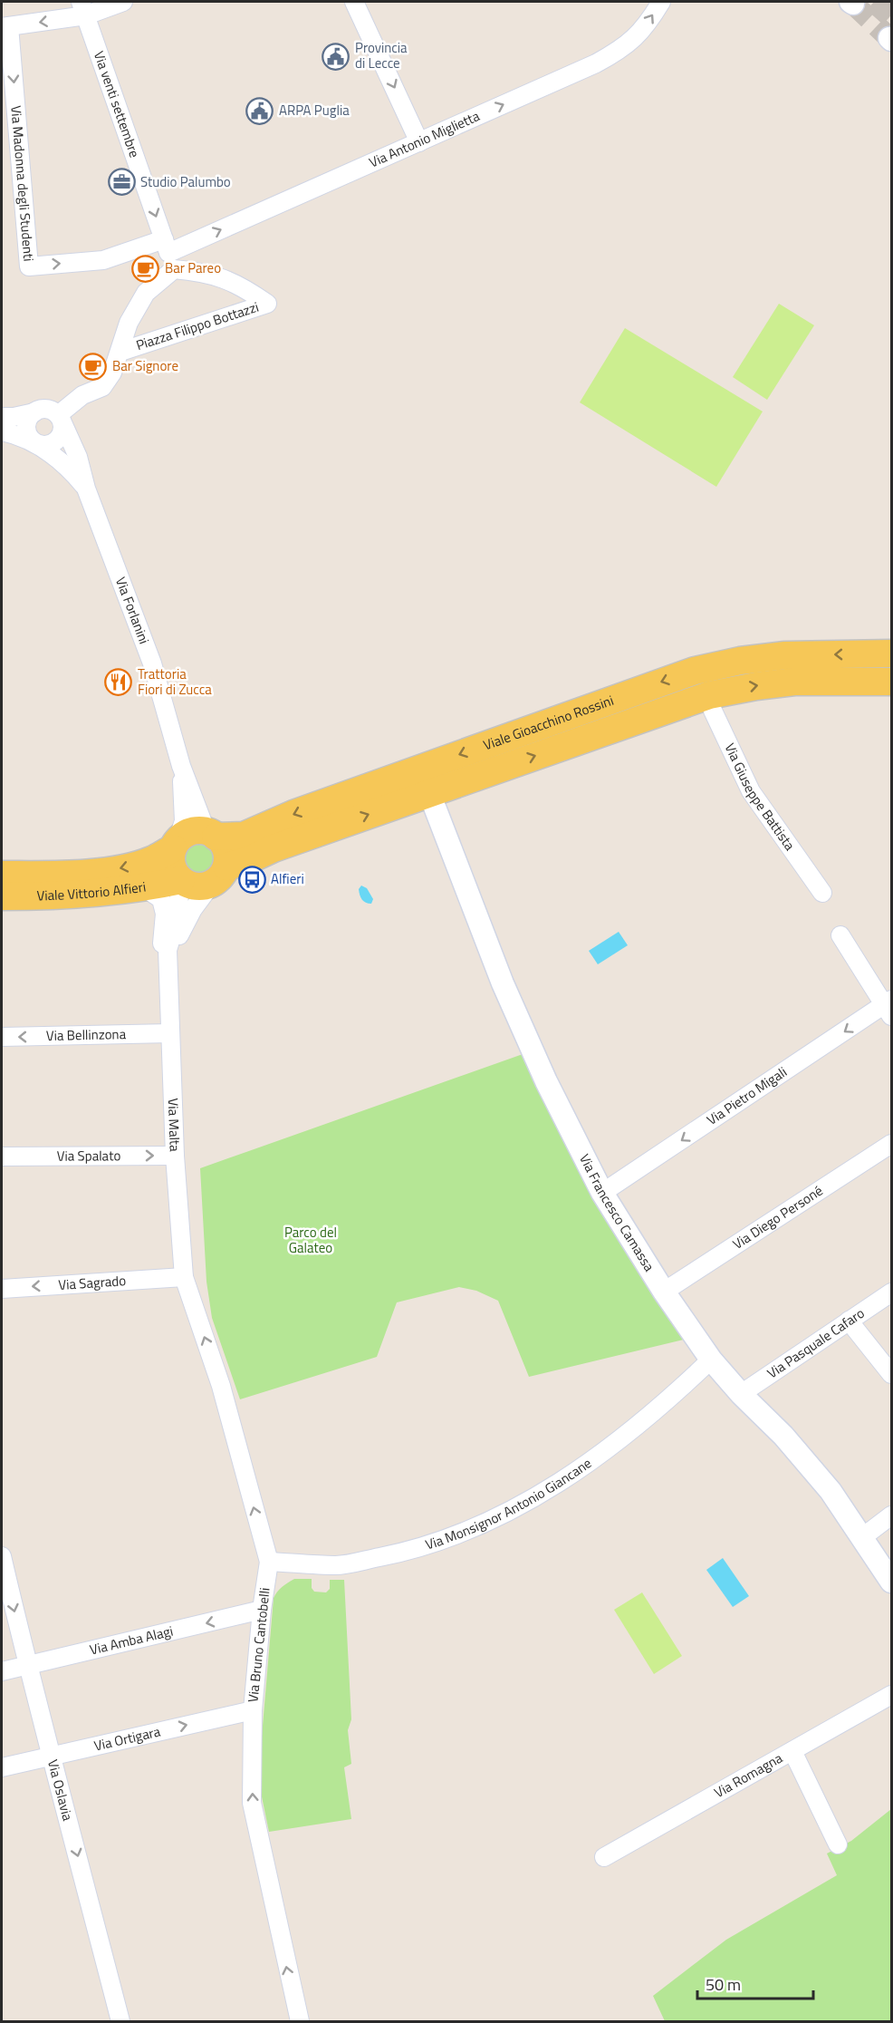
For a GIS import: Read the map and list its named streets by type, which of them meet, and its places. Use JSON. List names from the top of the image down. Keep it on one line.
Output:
{"streets":{"main road":["Viale Gioacchino Rossini","Viale Vittorio Alfieri"],"street":["Via venti settembre","Via Antonio Miglietta","Via Madonna degli Studenti","Piazza Filippo Bottazzi","Via Forlanini","Via Giuseppe Battista","Via Bellinzona","Via Pietro Migali","Via Malta","Via Spalato","Via Francesco Camassa","Via Diego Personé","Via Sagrado","Via Pasquale Cafaro","Via Monsignor Antonio Giancane","Via Amba Alagi","Via Bruno Cantobelli","Via Ortigara","Via Romagna","Via Oslavia"]},"crossings":[["Via venti settembre","Via Antonio Miglietta"],["Via venti settembre","Via Madonna degli Studenti"],["Via venti settembre","Piazza Filippo Bottazzi"],["Via Antonio Miglietta","Via Madonna degli Studenti"],["Via Antonio Miglietta","Piazza Filippo Bottazzi"],["Via Madonna degli Studenti","Piazza Filippo Bottazzi"],["Via Forlanini","Viale Gioacchino Rossini"],["Via Forlanini","Viale Vittorio Alfieri"],["Via Forlanini","Via Malta"],["Viale Gioacchino Rossini","Via Giuseppe Battista"],["Viale Gioacchino Rossini","Viale Vittorio Alfieri"],["Viale Gioacchino Rossini","Via Malta"],["Viale Gioacchino Rossini","Via Francesco Camassa"],["Viale Vittorio Alfieri","Via Malta"],["Via Bellinzona","Via Malta"],["Via Pietro Migali","Via Francesco Camassa"],["Via Malta","Via Spalato"],["Via Malta","Via Sagrado"],["Via Malta","Via Bruno Cantobelli"],["Via Francesco Camassa","Via Diego Personé"],["Via Francesco Camassa","Via Pasquale Cafaro"],["Via Francesco Camassa","Via Monsignor Antonio Giancane"],["Via Sagrado","Via Bruno Cantobelli"],["Via Monsignor Antonio Giancane","Via Bruno Cantobelli"],["Via Amba Alagi","Via Bruno Cantobelli"],["Via Amba Alagi","Via Oslavia"],["Via Bruno Cantobelli","Via Ortigara"],["Via Ortigara","Via Oslavia"]],"one_way":["Via venti settembre","Via Antonio Miglietta","Via Bellinzona","Via Pietro Migali","Via Spalato","Via Sagrado","Via Amba Alagi","Via Bruno Cantobelli","Via Ortigara","Via Oslavia"],"parks":["Parco del Galateo"],"places":{"public building":["Provincia di Lecce","ARPA Puglia"],"office":["Studio Palumbo"],"cafe":["Bar Pareo","Bar Signore"],"restaurant":["Trattoria Fiori di Zucca"],"bus stop":["Alfieri"]},"scale_bar":"50 m"}
